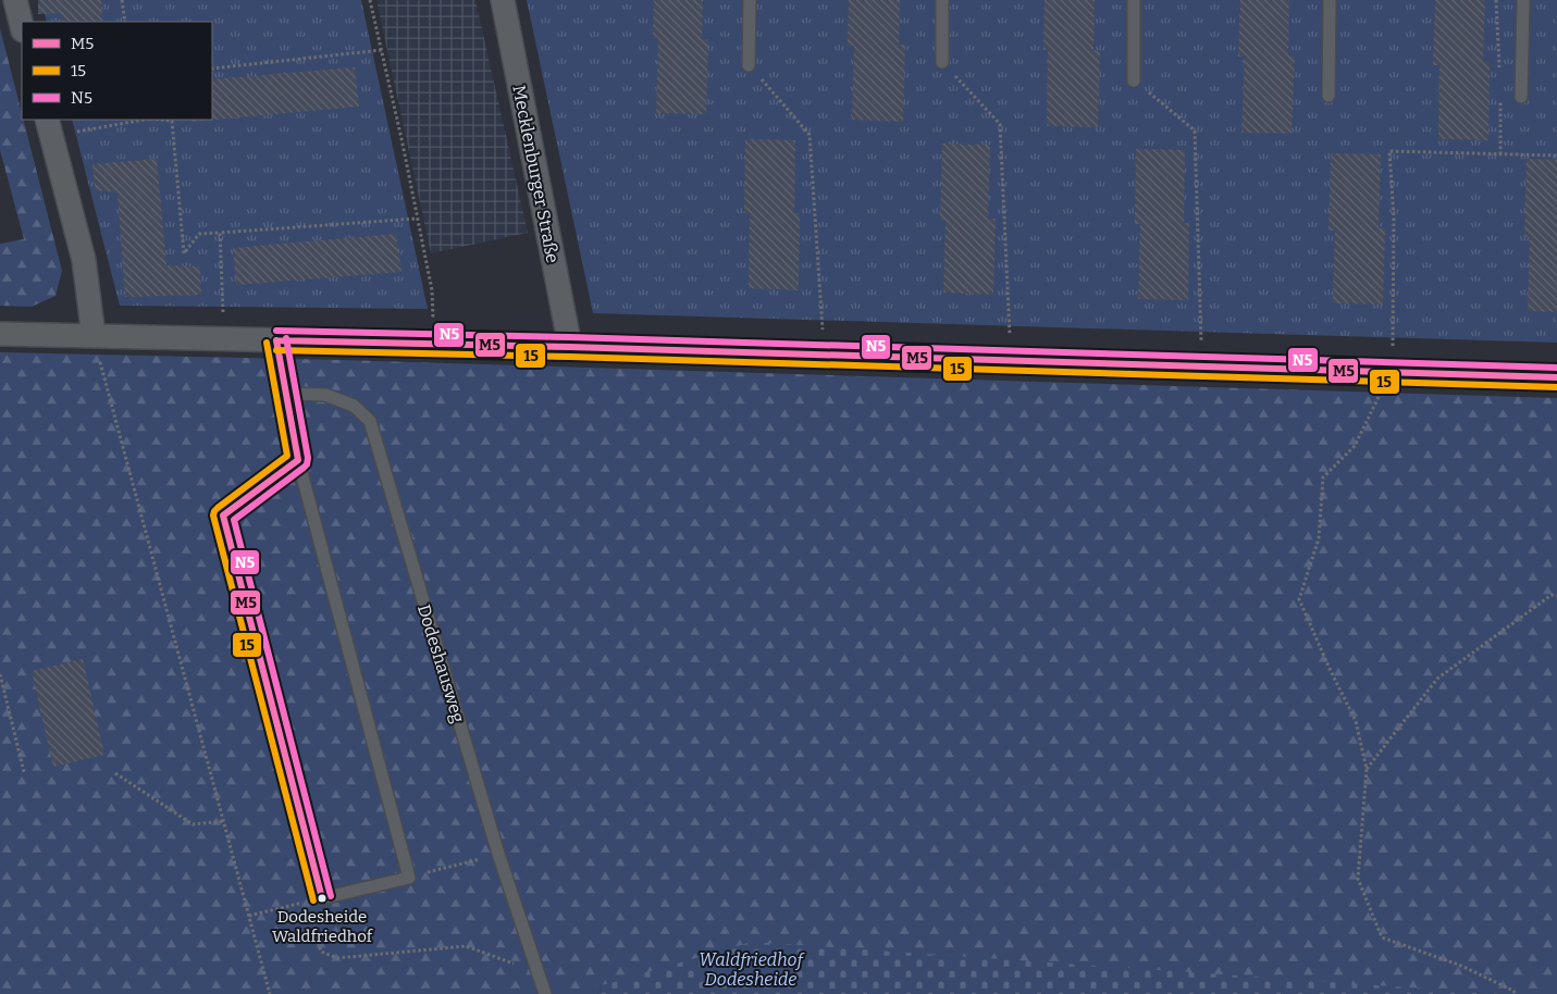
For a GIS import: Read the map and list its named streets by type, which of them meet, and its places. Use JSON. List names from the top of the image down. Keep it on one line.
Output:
{"streets":{"street":["Mecklenburger Straße"],"lane":["Dodeshausweg"]},"parks":["Waldfriedhof Dodesheide"],"places":["Dodesheide Waldfriedhof"],"lines":["transit line N5","transit line M5","transit line 15"],"legend":["M5","15","N5"]}
